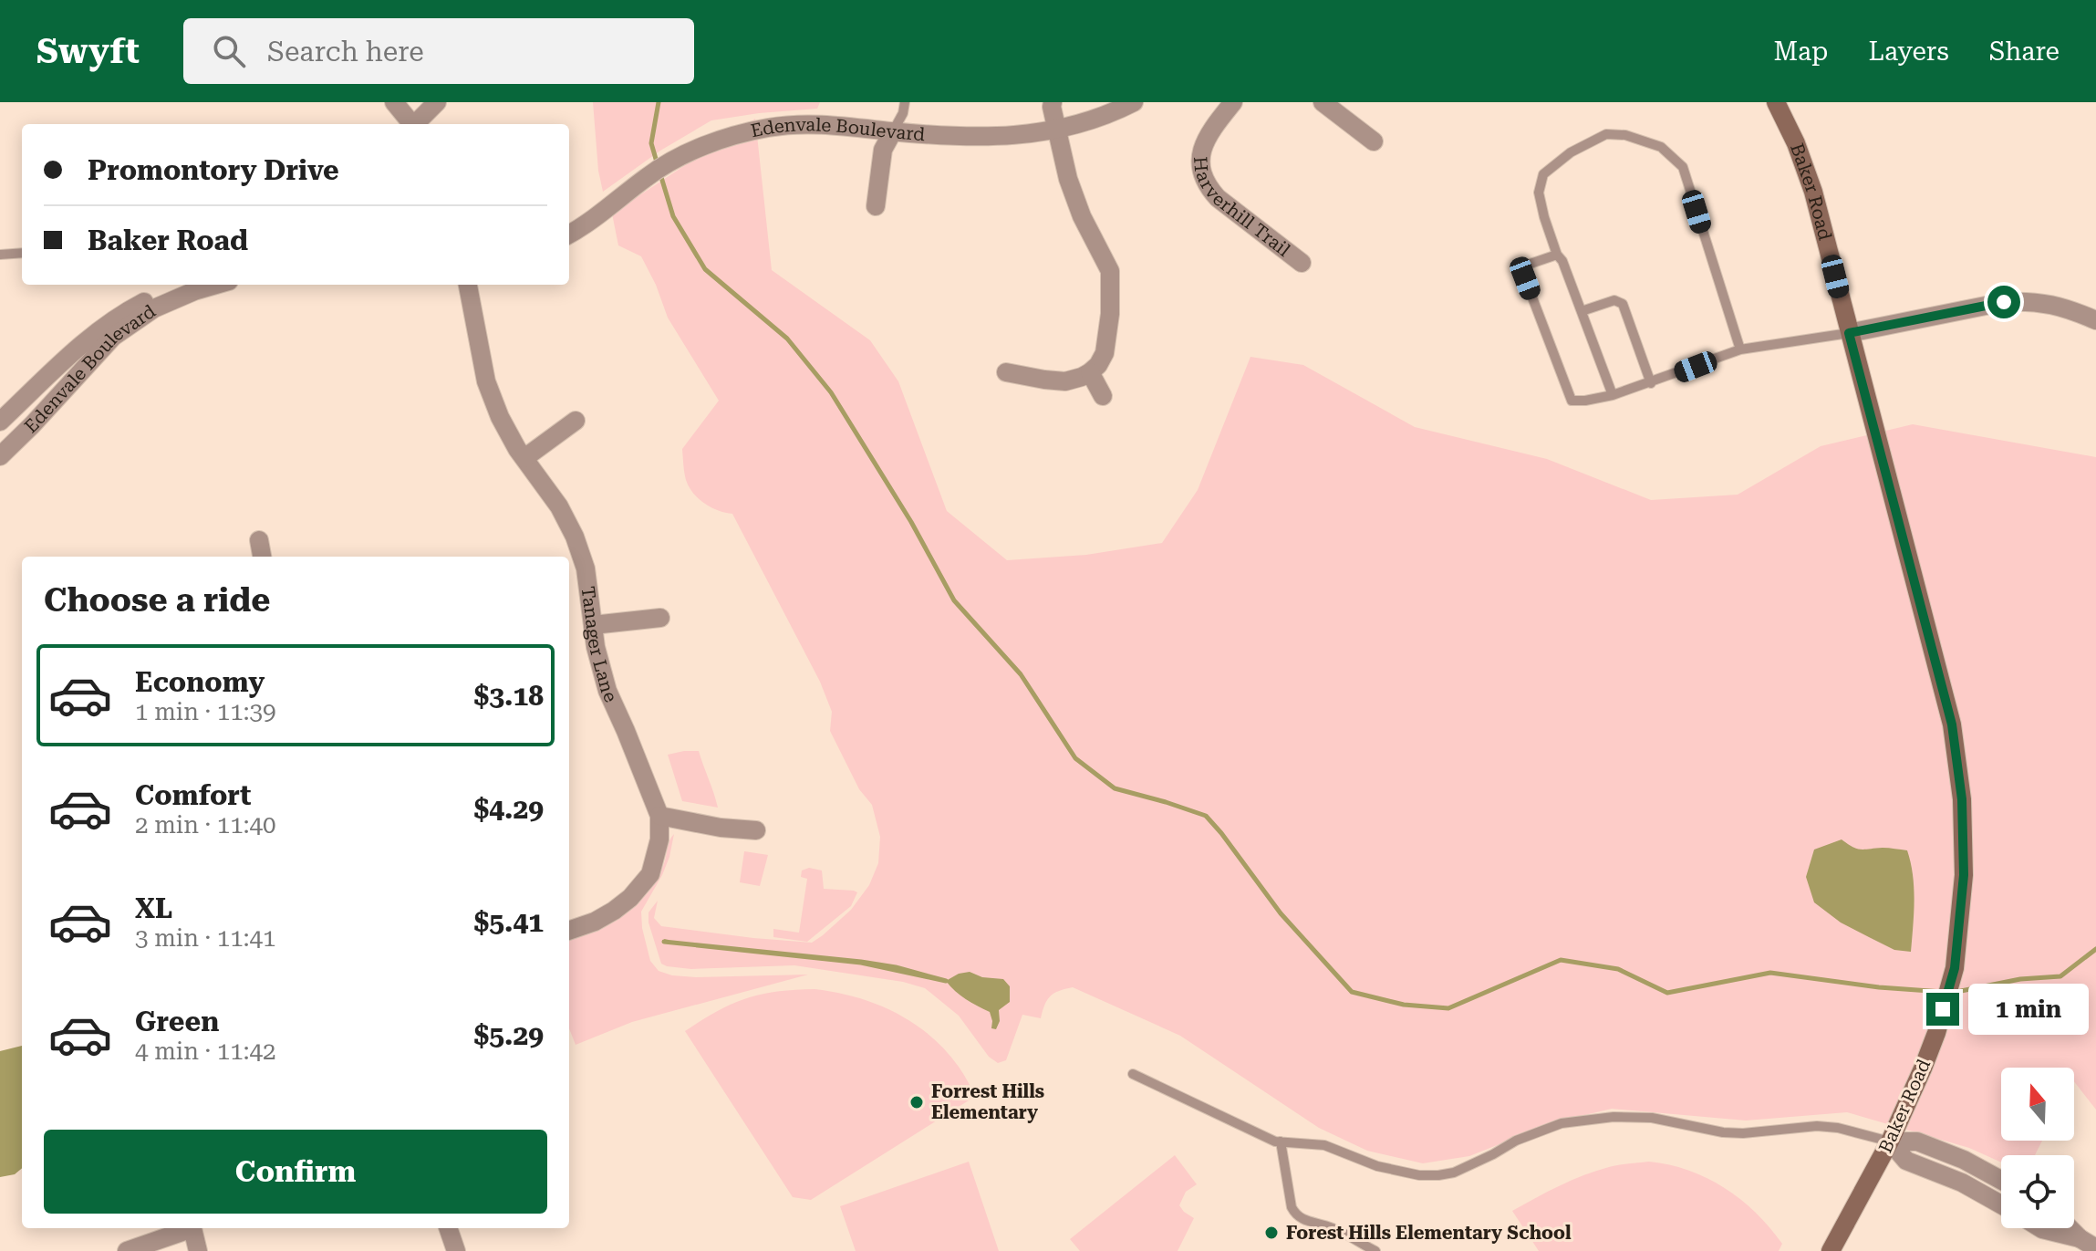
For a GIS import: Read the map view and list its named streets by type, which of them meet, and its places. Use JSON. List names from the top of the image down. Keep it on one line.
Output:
{"streets":{"main road":["Baker Road"],"street":["Edenvale Boulevard","Harverhill Trail","Tanager Lane"]},"places":["Forrest Hills Elementary","Forest Hills Elementary School"],"north":"top","page":{"header":"Swyft","search":"Search here","nav":["Map","Layers","Share"],"banner":["Promontory Drive","Baker Road"],"heading":"Choose a ride","list":[{"name":"Economy","note":"1 min · 11:39","value":"$3.18"},{"name":"Comfort","note":"2 min · 11:40","value":"$4.29"},{"name":"XL","note":"3 min · 11:41","value":"$5.41"},{"name":"Green","note":"4 min · 11:42","value":"$5.29"}],"bubble":"1 min","buttons":"Confirm"}}
